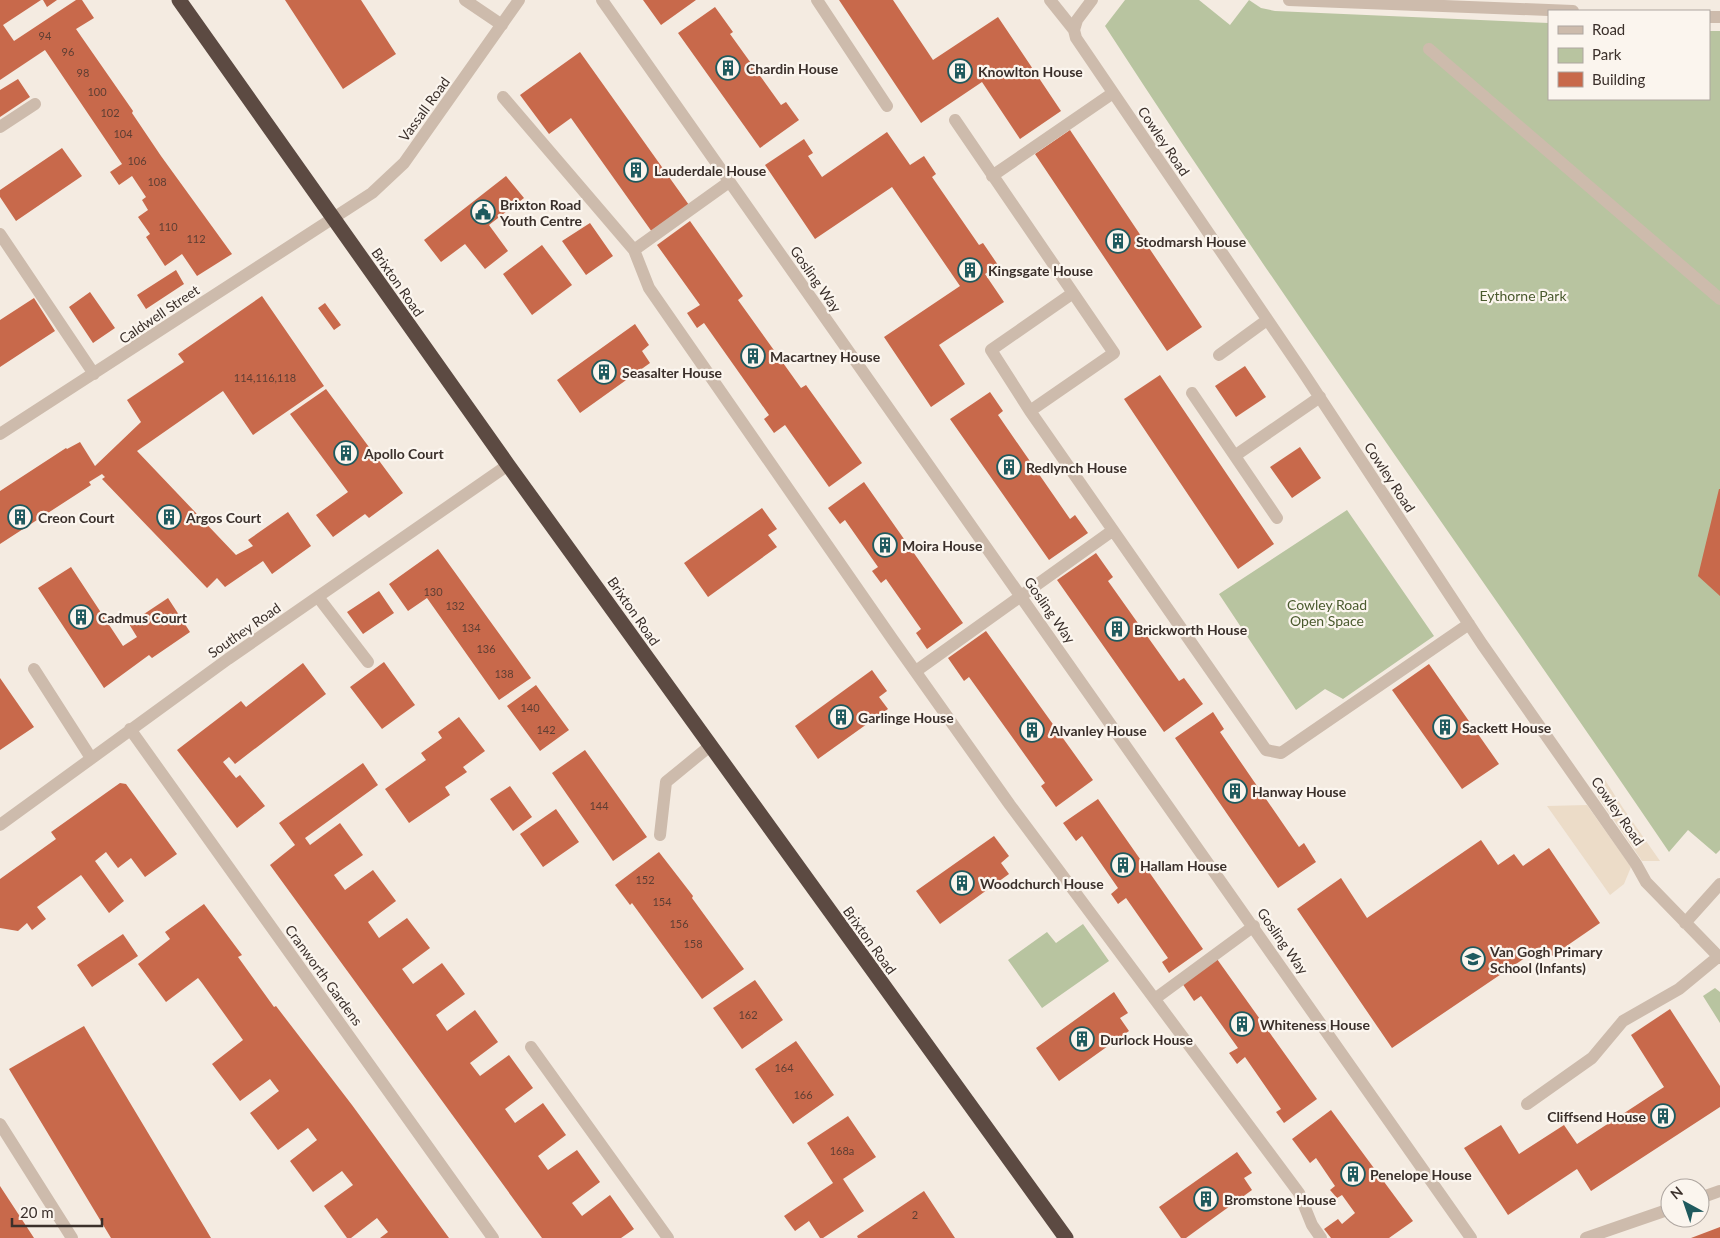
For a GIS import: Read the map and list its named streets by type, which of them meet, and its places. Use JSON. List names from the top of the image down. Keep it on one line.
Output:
{"streets":{"highway":["Brixton Road"],"street":["Vassall Road","Cowley Road","Gosling Way","Caldwell Street","Southey Road","Cranworth Gardens"]},"crossings":[["Vassall Road","Brixton Road"],["Vassall Road","Caldwell Street"],["Brixton Road","Caldwell Street"],["Brixton Road","Southey Road"],["Southey Road","Cranworth Gardens"]],"parks":["Eythorne Park","Cowley Road Open Space"],"places":{"building":["Chardin House","Knowlton House","Lauderdale House","Stodmarsh House","Kingsgate House","Macartney House","Seasalter House","Apollo Court","Redlynch House","Creon Court","Argos Court","Moira House","Cadmus Court","Brickworth House","Garlinge House","Sackett House","Alvanley House","Hanway House","Hallam House","Woodchurch House","Whiteness House","Durlock House","Cliffsend House","Penelope House","Bromstone House"],"public building":["Brixton Road Youth Centre"],"school or university":["Van Gogh Primary School (Infants)"]},"house_numbers":["94","96","98","100","102","104","106","108","110","112","114,116,118","130","132","134","136","138","140","142","144","152","154","156","158","162","164","166","168a","2"],"legend":["Road","Park","Building"],"scale_bar":"20 m","north":"top left"}
